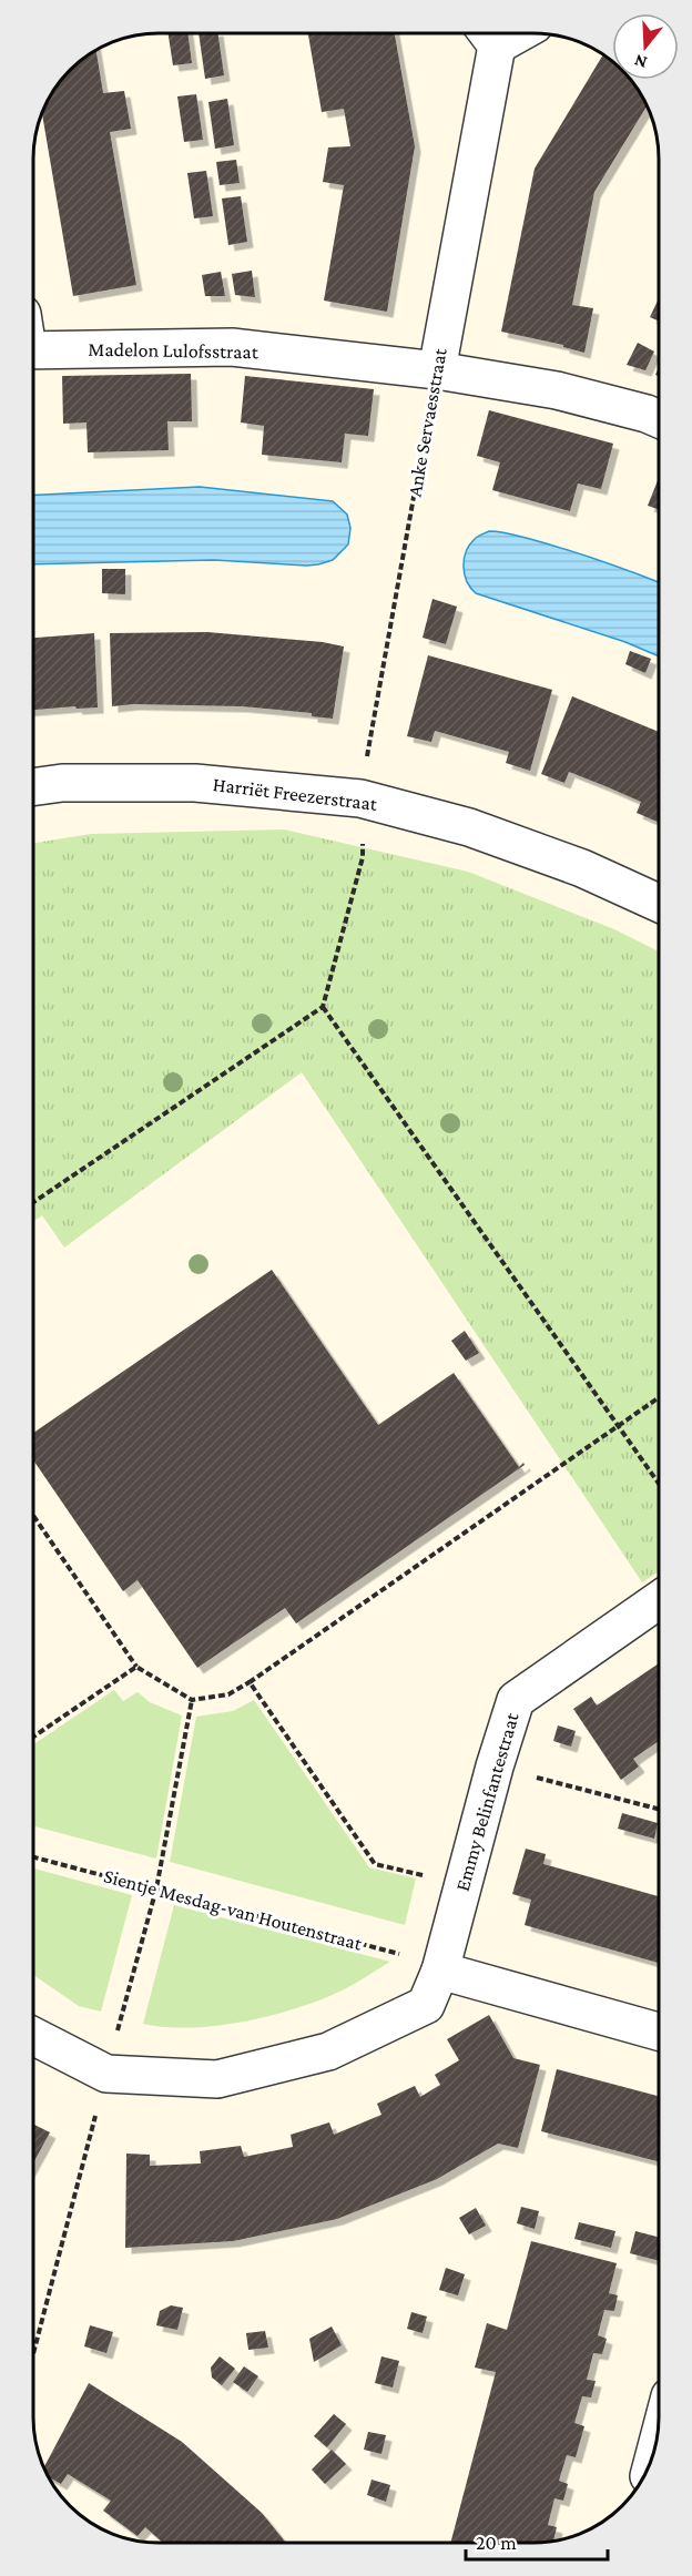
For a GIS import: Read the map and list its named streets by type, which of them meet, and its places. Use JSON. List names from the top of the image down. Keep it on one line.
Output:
{"streets":{"street":["Madelon Lulofsstraat","Anke Servaesstraat","Harriët Freezerstraat","Emmy Belinfantestraat"],"path":["Sientje Mesdag-van Houtenstraat"]},"crossings":[["Madelon Lulofsstraat","Anke Servaesstraat"],["Anke Servaesstraat","Harriët Freezerstraat"],["Emmy Belinfantestraat","Sientje Mesdag-van Houtenstraat"]],"scale_bar":"20 m","north":"bottom"}
